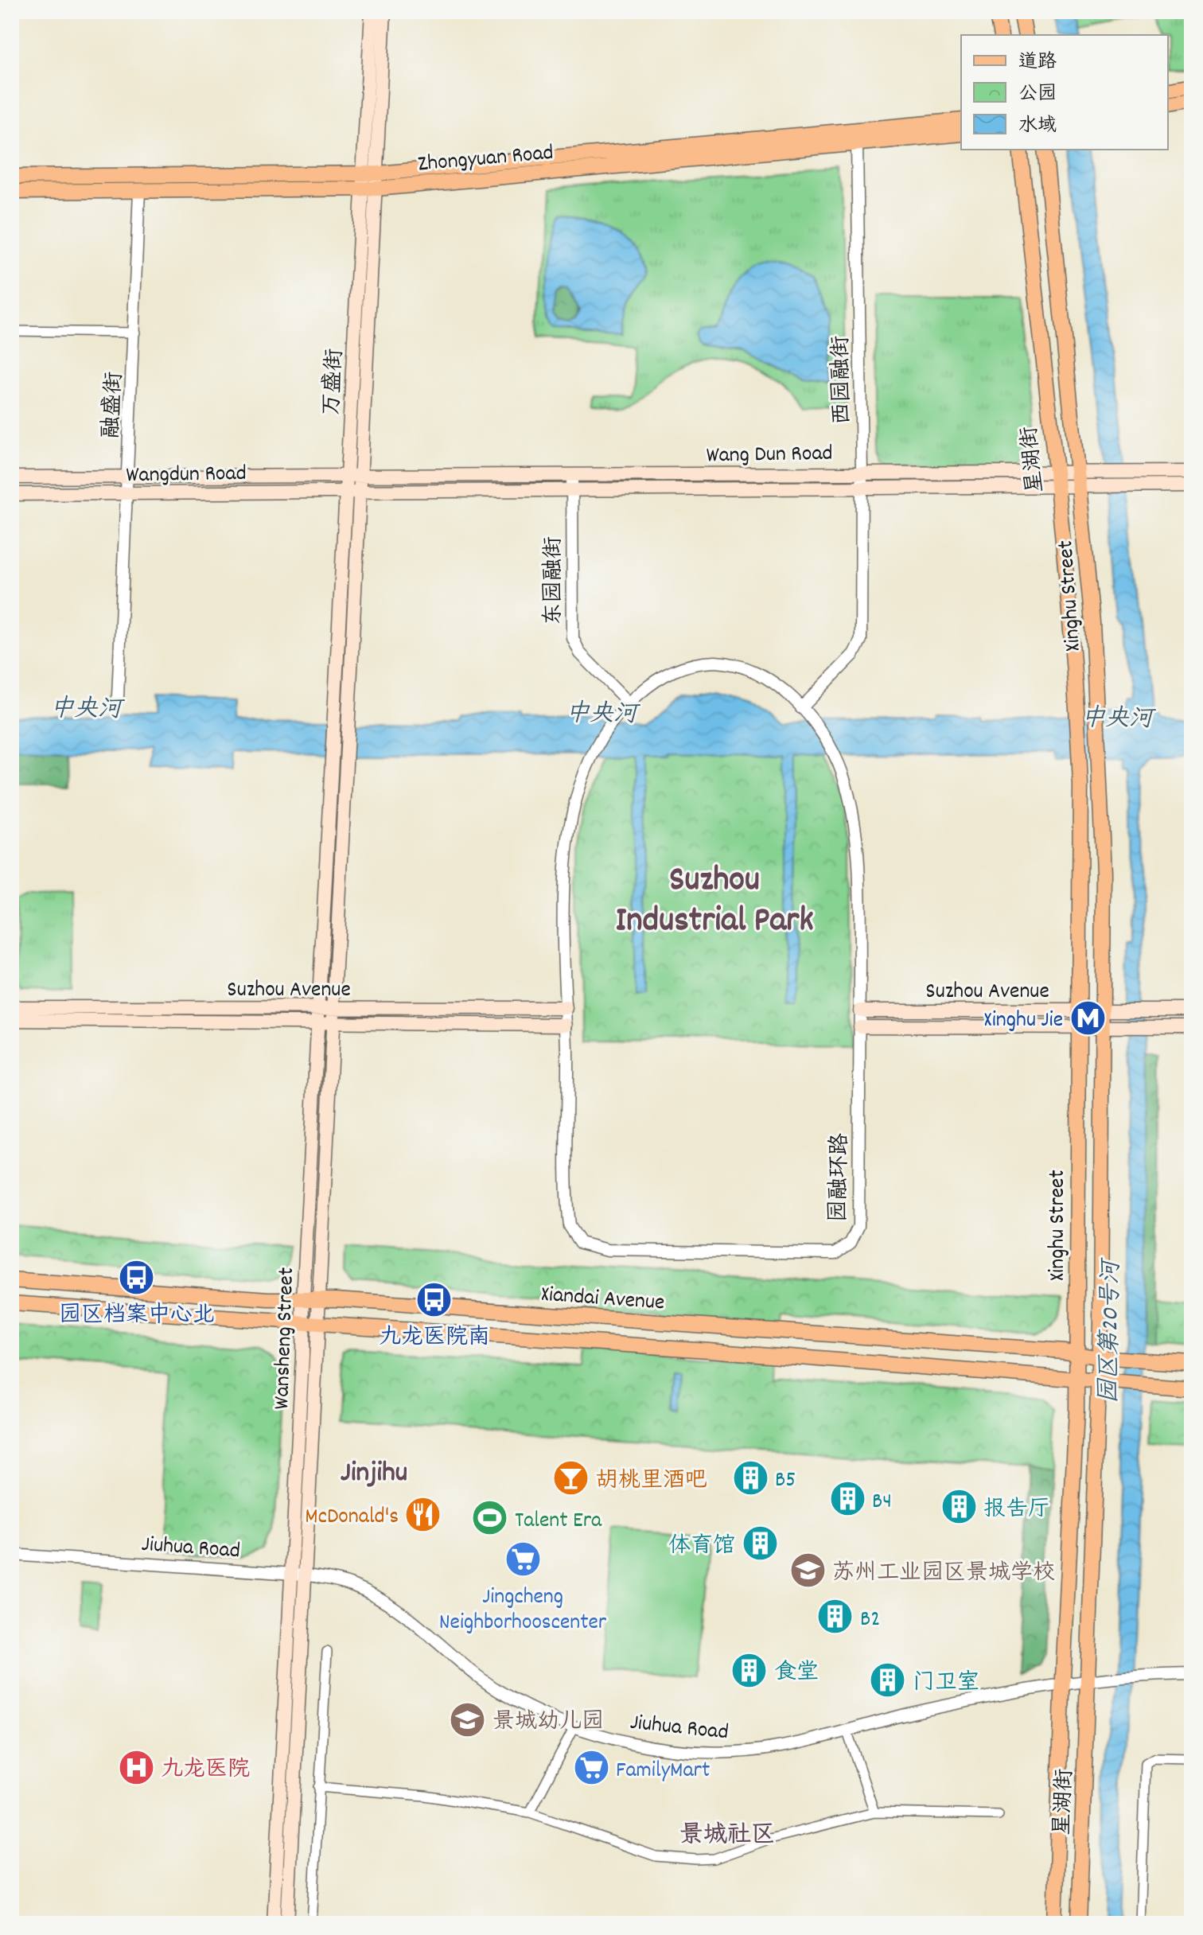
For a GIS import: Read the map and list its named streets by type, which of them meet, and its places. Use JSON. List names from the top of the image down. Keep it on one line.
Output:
{"streets":{"main road":["Zhongyuan Road","万盛街","Wang Dun Road","星湖街","Wangdun Road","Xinghu Street","Suzhou Avenue","Xiandai Avenue","Wansheng Street"],"street":["西园融街","融盛街","东园融街","园融环路","Jiuhua Road"]},"crossings":[["Zhongyuan Road","西园融街"],["Zhongyuan Road","万盛街"],["Zhongyuan Road","融盛街"],["西园融街","Wang Dun Road"],["西园融街","园融环路"],["万盛街","Wang Dun Road"],["万盛街","Wangdun Road"],["万盛街","Wansheng Street"],["融盛街","Wangdun Road"],["Wang Dun Road","星湖街"],["Wang Dun Road","Wangdun Road"],["Wang Dun Road","东园融街"],["Wang Dun Road","Xinghu Street"],["星湖街","Xinghu Street"],["星湖街","Jiuhua Road"],["东园融街","园融环路"],["Xinghu Street","Suzhou Avenue"],["Xinghu Street","Xiandai Avenue"],["Xinghu Street","Jiuhua Road"],["Suzhou Avenue","园融环路"],["Suzhou Avenue","Wansheng Street"],["Xiandai Avenue","Wansheng Street"],["Wansheng Street","Jiuhua Road"]],"districts":["Suzhou Industrial Park","Jinjihu","景城社区"],"water":["中央河","园区第20号河"],"places":{"metro station":["Xinghu Jie"],"bus stop":["园区档案中心北","九龙医院南"],"building":["B5","B4","报告厅","体育馆","B2","食堂","门卫室"],"bar":["胡桃里酒吧"],"restaurant":["McDonald's"],"sports":["Talent Era"],"supermarket":["Jingcheng Neighborhooscenter","FamilyMart"],"school or university":["苏州工业园区景城学校","景城幼儿园"],"hospital":["九龙医院"]},"legend":["道路","公园","水域"]}
